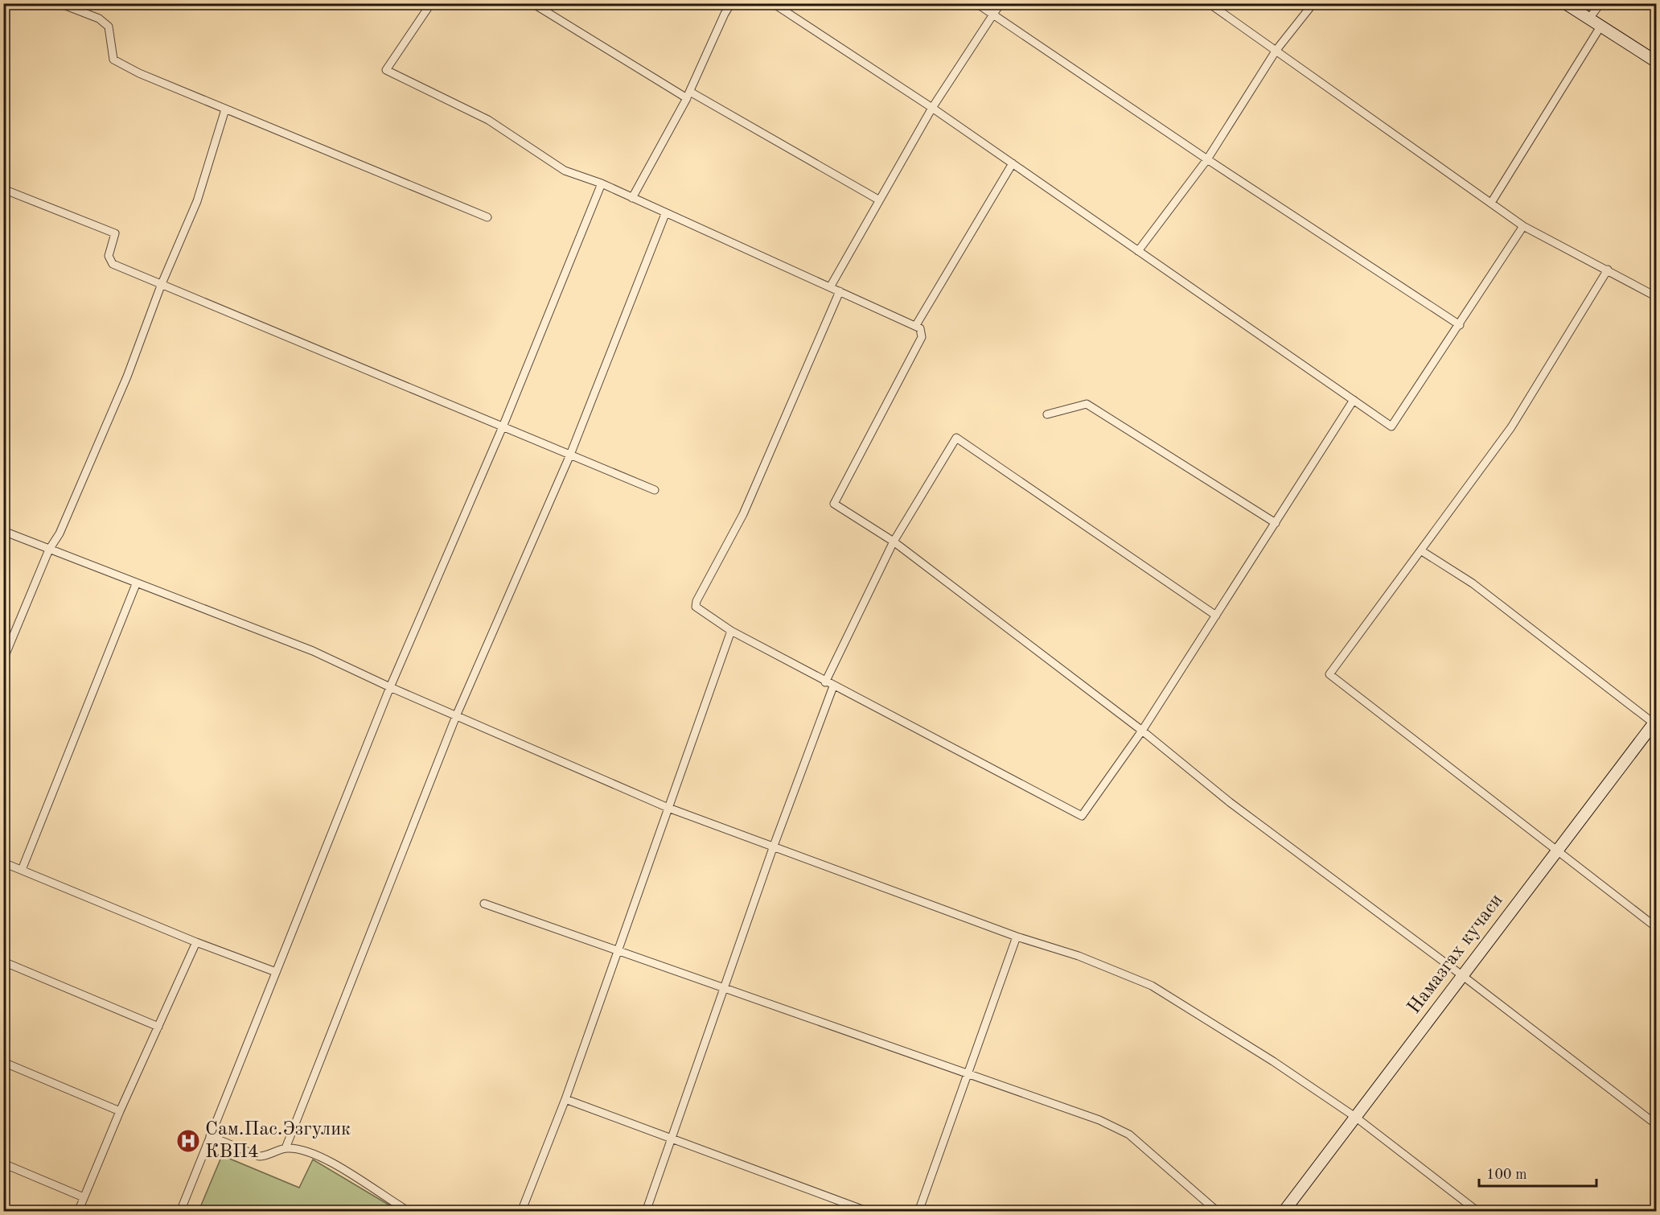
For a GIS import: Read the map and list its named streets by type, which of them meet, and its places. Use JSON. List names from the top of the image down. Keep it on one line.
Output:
{"streets":{"street":["Намазгах кучаси"]},"places":{"hospital":["Сам.Пас.Эзгулик КВП4"]},"scale_bar":"100 m"}
